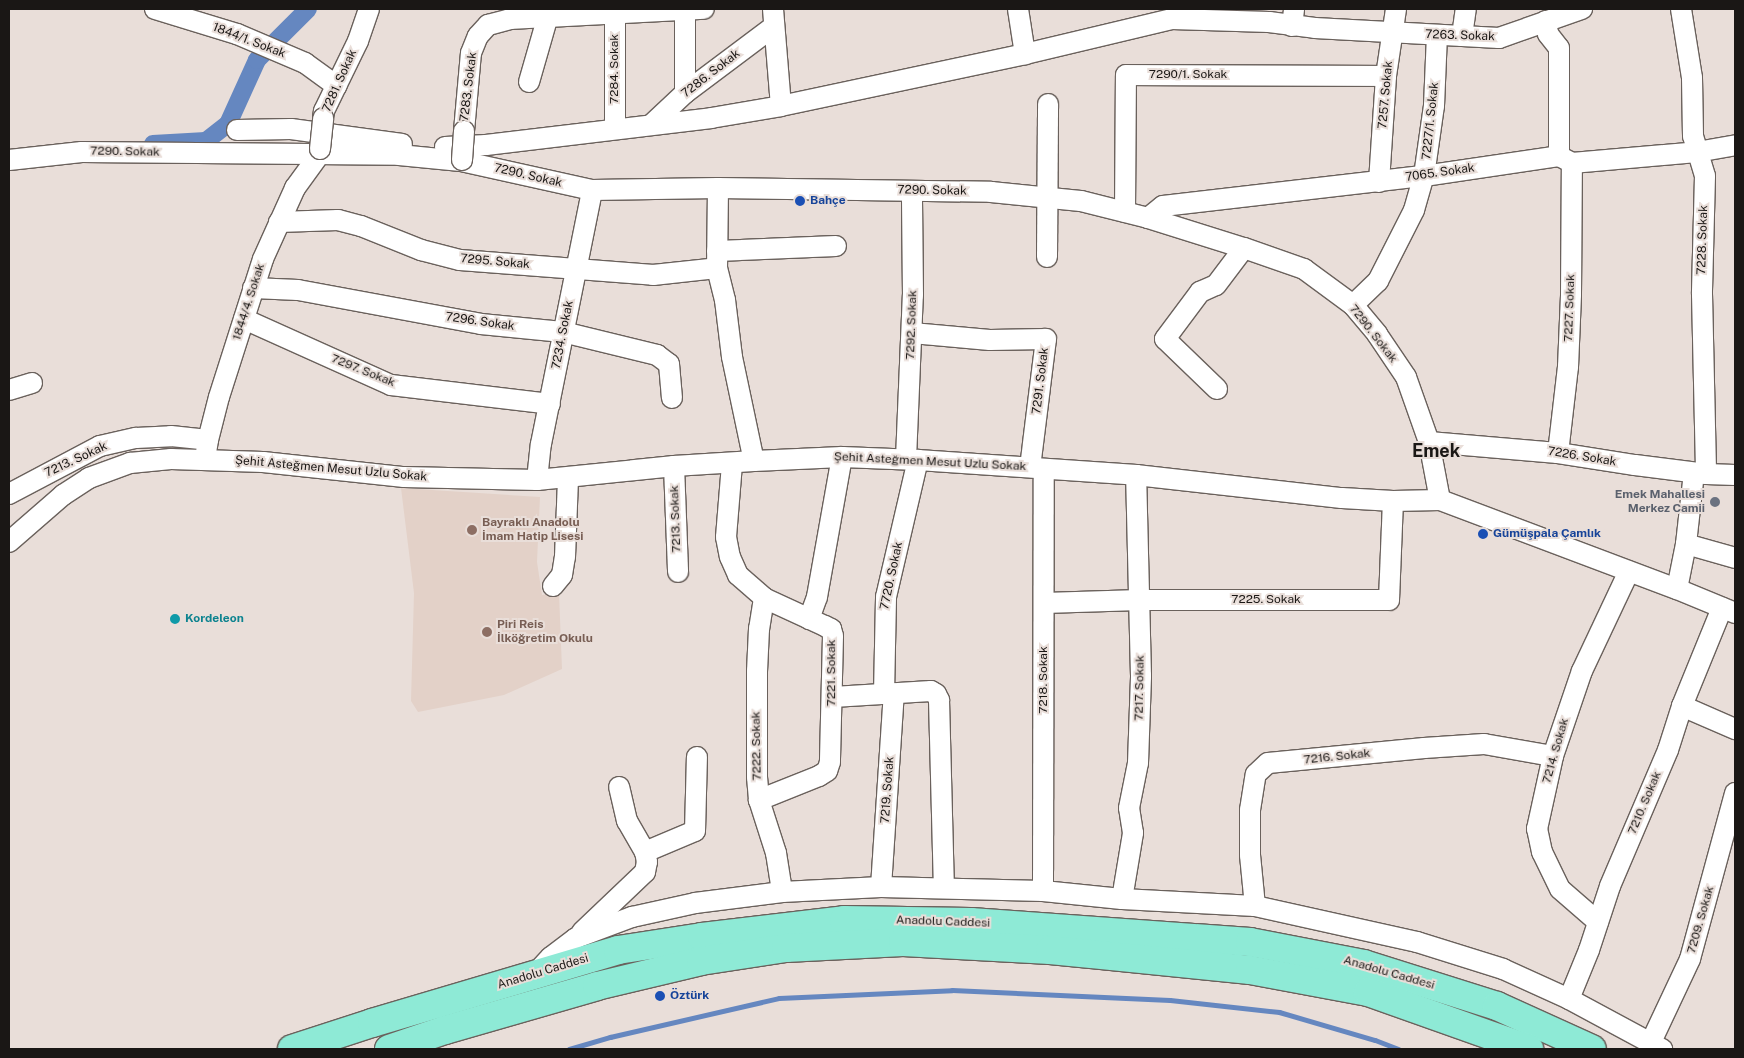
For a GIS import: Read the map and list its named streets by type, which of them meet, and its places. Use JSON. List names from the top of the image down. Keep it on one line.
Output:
{"streets":{"highway":["Anadolu Caddesi"],"street":["7263. Sokak","1844/1. Sokak","7284. Sokak","7286. Sokak","7290/1. Sokak","7281. Sokak","7283. Sokak","7257. Sokak","7227/1. Sokak","7290. Sokak","7065. Sokak","7228. Sokak","7295. Sokak","1844/4. Sokak","7227. Sokak","7296. Sokak","7292. Sokak","7234. Sokak","7297. Sokak","7291. Sokak","7226. Sokak","7213. Sokak","Şehit Asteğmen Mesut Uzlu Sokak","7720. Sokak","7225. Sokak","7221. Sokak","7218. Sokak","7217. Sokak","7222. Sokak","7214. Sokak","7216. Sokak","7219. Sokak","7210. Sokak","7209. Sokak"]},"crossings":[["7263. Sokak","7284. Sokak"],["7263. Sokak","7286. Sokak"],["7263. Sokak","7257. Sokak"],["7263. Sokak","7227/1. Sokak"],["7263. Sokak","7227. Sokak"],["1844/1. Sokak","7281. Sokak"],["7284. Sokak","7283. Sokak"],["7290/1. Sokak","7257. Sokak"],["7290/1. Sokak","7290. Sokak"],["7281. Sokak","7290. Sokak"],["7281. Sokak","1844/4. Sokak"],["7283. Sokak","7290. Sokak"],["7257. Sokak","7065. Sokak"],["7227/1. Sokak","7290. Sokak"],["7227/1. Sokak","7065. Sokak"],["7290. Sokak","7065. Sokak"],["7290. Sokak","1844/4. Sokak"],["7290. Sokak","7292. Sokak"],["7290. Sokak","7234. Sokak"],["7290. Sokak","7226. Sokak"],["7290. Sokak","Şehit Asteğmen Mesut Uzlu Sokak"],["7065. Sokak","7228. Sokak"],["7065. Sokak","7227. Sokak"],["7228. Sokak","7226. Sokak"],["7228. Sokak","Şehit Asteğmen Mesut Uzlu Sokak"],["7295. Sokak","1844/4. Sokak"],["7295. Sokak","7234. Sokak"],["1844/4. Sokak","7296. Sokak"],["1844/4. Sokak","7297. Sokak"],["1844/4. Sokak","7213. Sokak"],["1844/4. Sokak","Şehit Asteğmen Mesut Uzlu Sokak"],["7227. Sokak","7226. Sokak"],["7296. Sokak","7234. Sokak"],["7292. Sokak","7291. Sokak"],["7292. Sokak","Şehit Asteğmen Mesut Uzlu Sokak"],["7292. Sokak","7720. Sokak"],["7234. Sokak","7297. Sokak"],["7234. Sokak","Şehit Asteğmen Mesut Uzlu Sokak"],["7291. Sokak","Şehit Asteğmen Mesut Uzlu Sokak"],["7291. Sokak","7218. Sokak"],["7213. Sokak","Şehit Asteğmen Mesut Uzlu Sokak"],["Şehit Asteğmen Mesut Uzlu Sokak","7720. Sokak"],["Şehit Asteğmen Mesut Uzlu Sokak","7225. Sokak"],["Şehit Asteğmen Mesut Uzlu Sokak","7218. Sokak"],["Şehit Asteğmen Mesut Uzlu Sokak","7217. Sokak"],["Şehit Asteğmen Mesut Uzlu Sokak","7214. Sokak"],["Şehit Asteğmen Mesut Uzlu Sokak","7210. Sokak"],["7720. Sokak","7219. Sokak"],["7225. Sokak","7218. Sokak"],["7225. Sokak","7217. Sokak"],["7221. Sokak","7222. Sokak"],["7214. Sokak","7216. Sokak"],["7214. Sokak","7210. Sokak"]],"districts":["Emek"],"places":["Bahçe","Emek Mahallesi Merkez Camii","Bayraklı Anadolu İmam Hatip Lisesi","Gümüşpala Çamlık","Kordeleon","Piri Reis İlköğretim Okulu","Öztürk"]}
